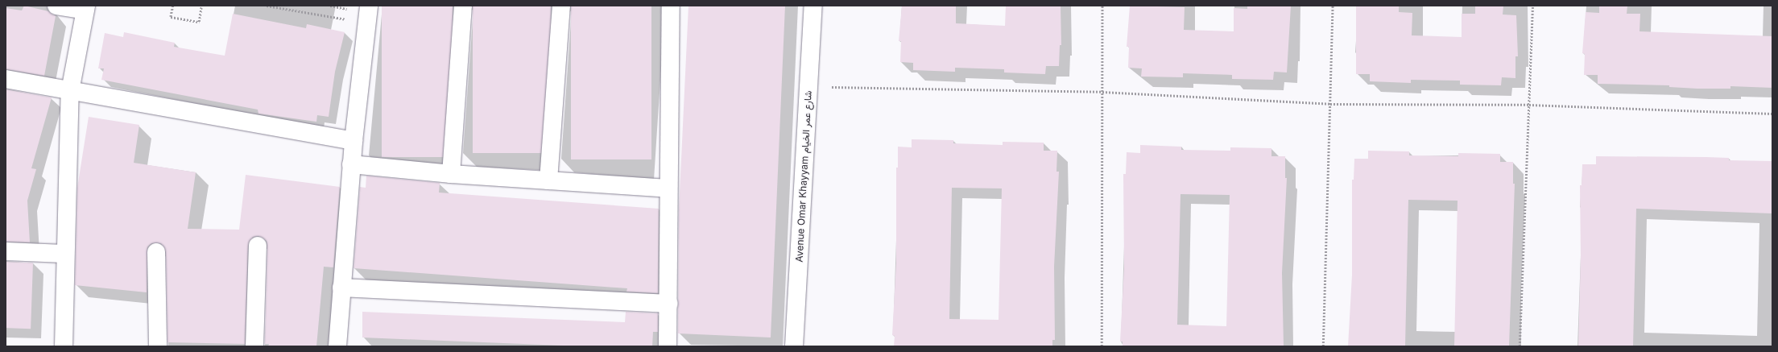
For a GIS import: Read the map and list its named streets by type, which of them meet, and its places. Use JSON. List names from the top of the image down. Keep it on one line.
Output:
{"streets":{"street":["Avenue Omar Khayyam شارع عمر الخيام"]}}
